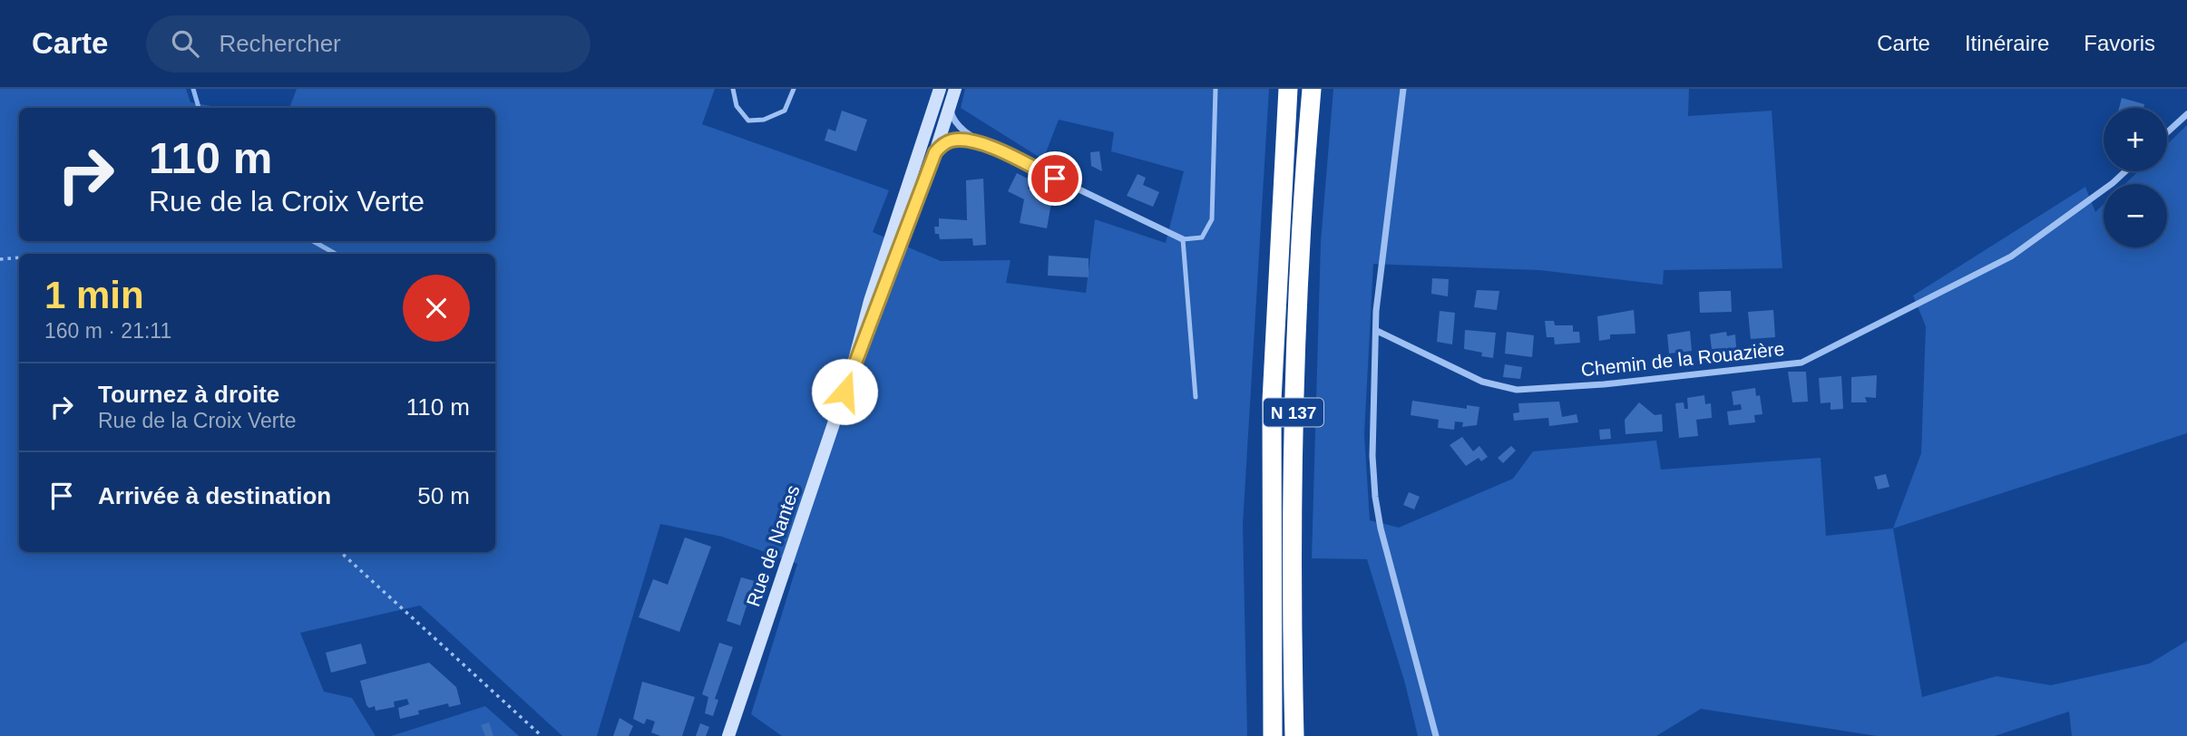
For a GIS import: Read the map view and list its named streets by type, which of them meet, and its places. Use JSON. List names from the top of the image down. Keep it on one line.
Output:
{"streets":{"highway":["N 137"],"main road":["Rue de Nantes"],"street":["Chemin de la Rouazière"]},"page":{"header":"Carte","search":"Rechercher","nav":["Carte","Itinéraire","Favoris"],"map_buttons":["+","−"],"turn":["110 m","Rue de la Croix Verte"],"heading":["1 min","160 m · 21:11"],"list":[{"name":"Tournez à droite","note":"Rue de la Croix Verte","value":"110 m"},{"name":"Arrivée à destination","value":"50 m"}]}}
